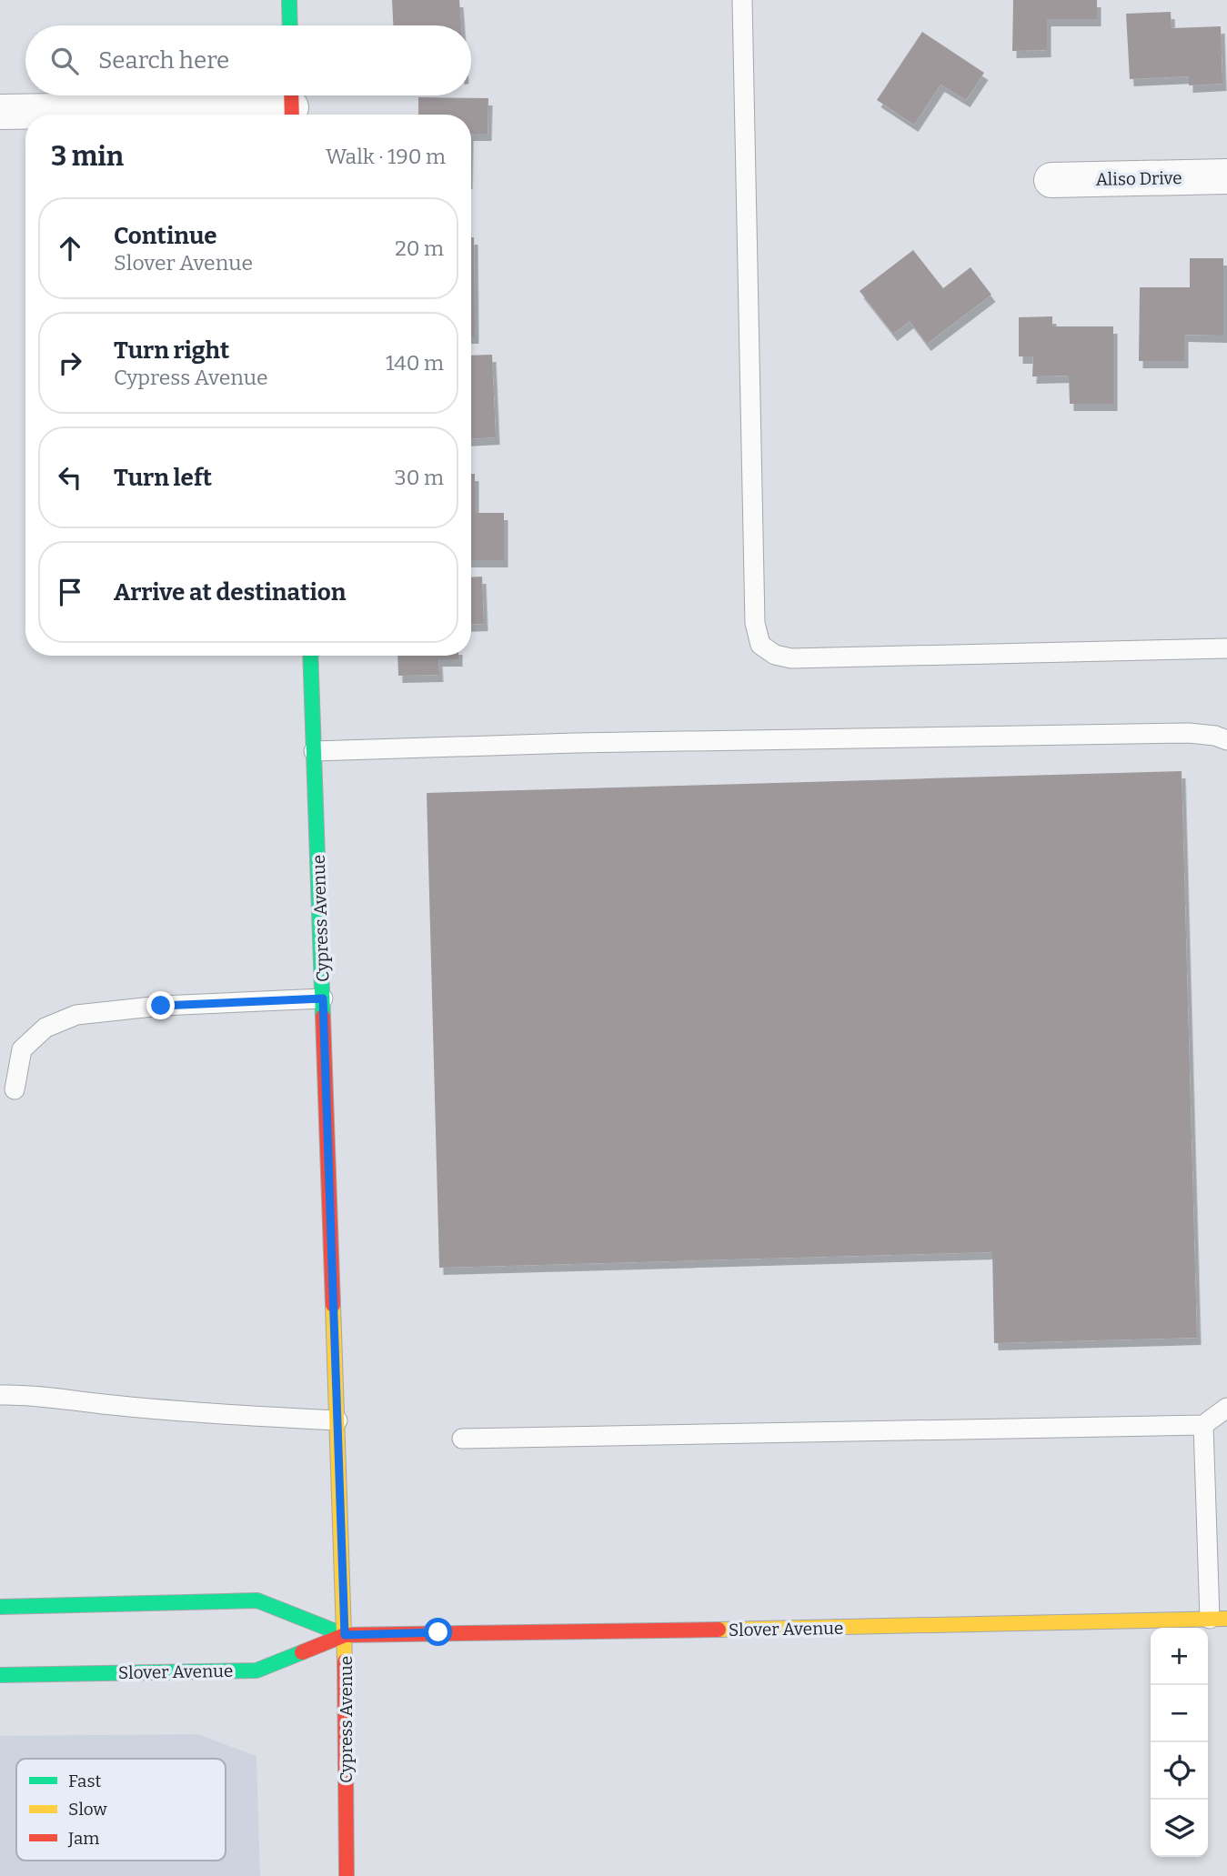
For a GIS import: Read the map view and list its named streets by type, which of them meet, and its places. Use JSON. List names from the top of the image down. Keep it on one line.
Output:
{"streets":{"main road":["Cypress Avenue","Slover Avenue"],"street":["Aliso Drive"]},"crossings":[["Cypress Avenue","Slover Avenue"]],"legend":["Fast","Slow","Jam"],"page":{"search":"Search here","heading":["3 min","Walk · 190 m"],"list":[["Continue","Slover Avenue","20 m"],["Turn right","Cypress Avenue","140 m"],["Turn left","30 m"],"Arrive at destination"],"map_buttons":["+","−"]}}
